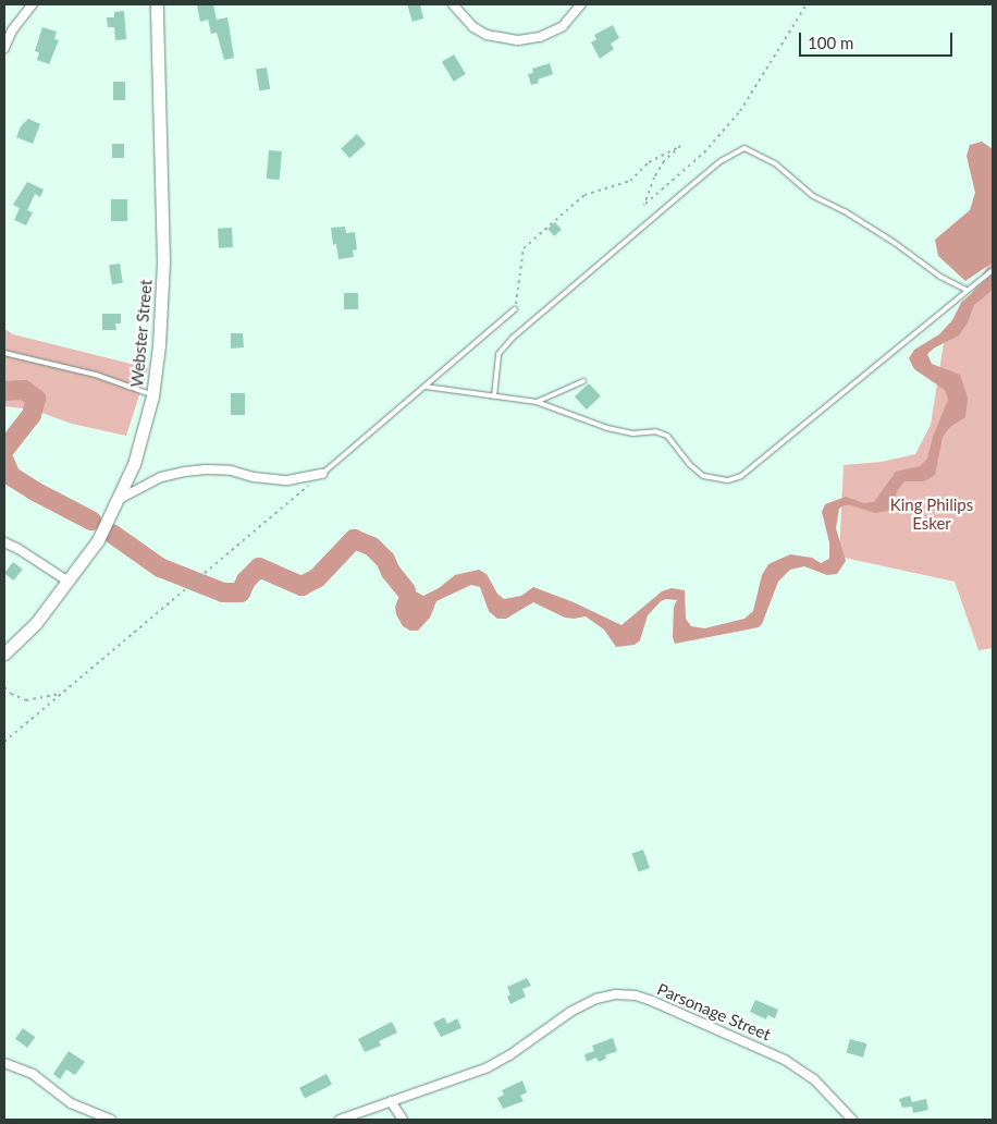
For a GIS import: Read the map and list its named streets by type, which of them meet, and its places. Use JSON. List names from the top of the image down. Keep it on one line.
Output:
{"streets":{"street":["Webster Street","Parsonage Street"]},"parks":["King Philips Esker"],"scale_bar":"100 m"}
